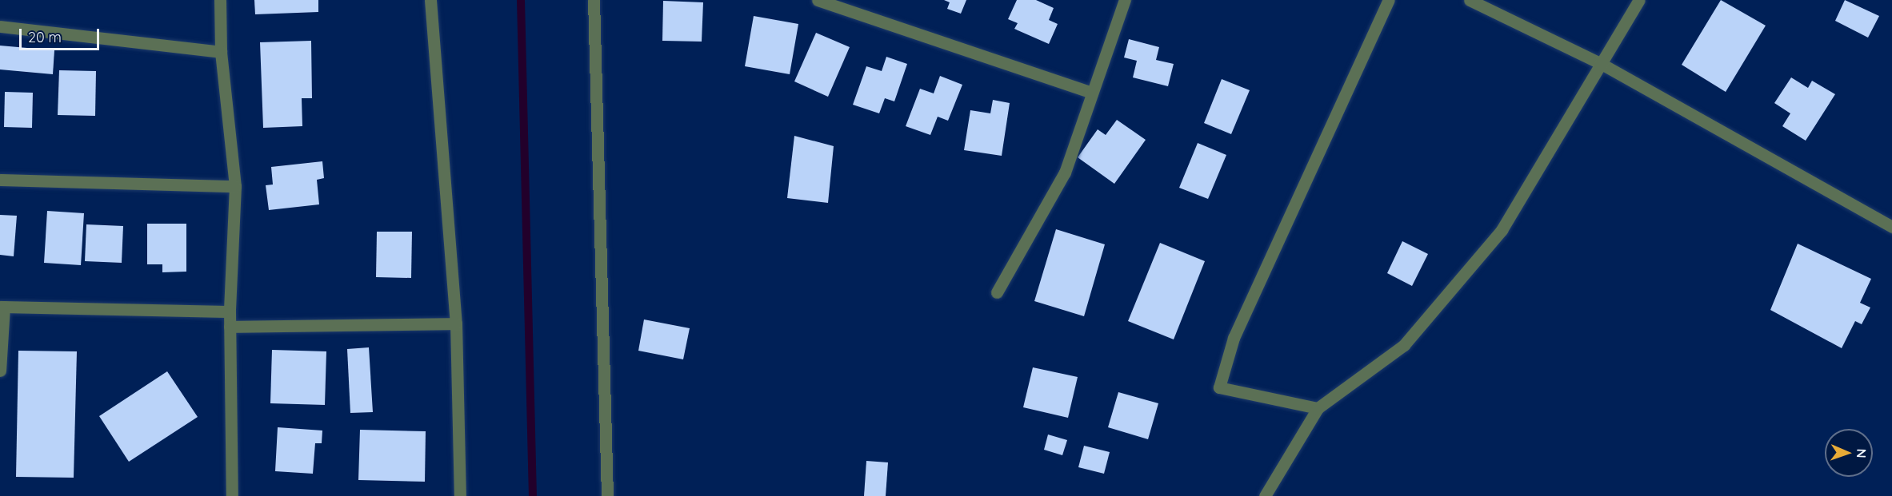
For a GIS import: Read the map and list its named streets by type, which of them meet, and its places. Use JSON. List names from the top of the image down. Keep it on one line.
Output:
{"scale_bar":"20 m","north":"right"}
